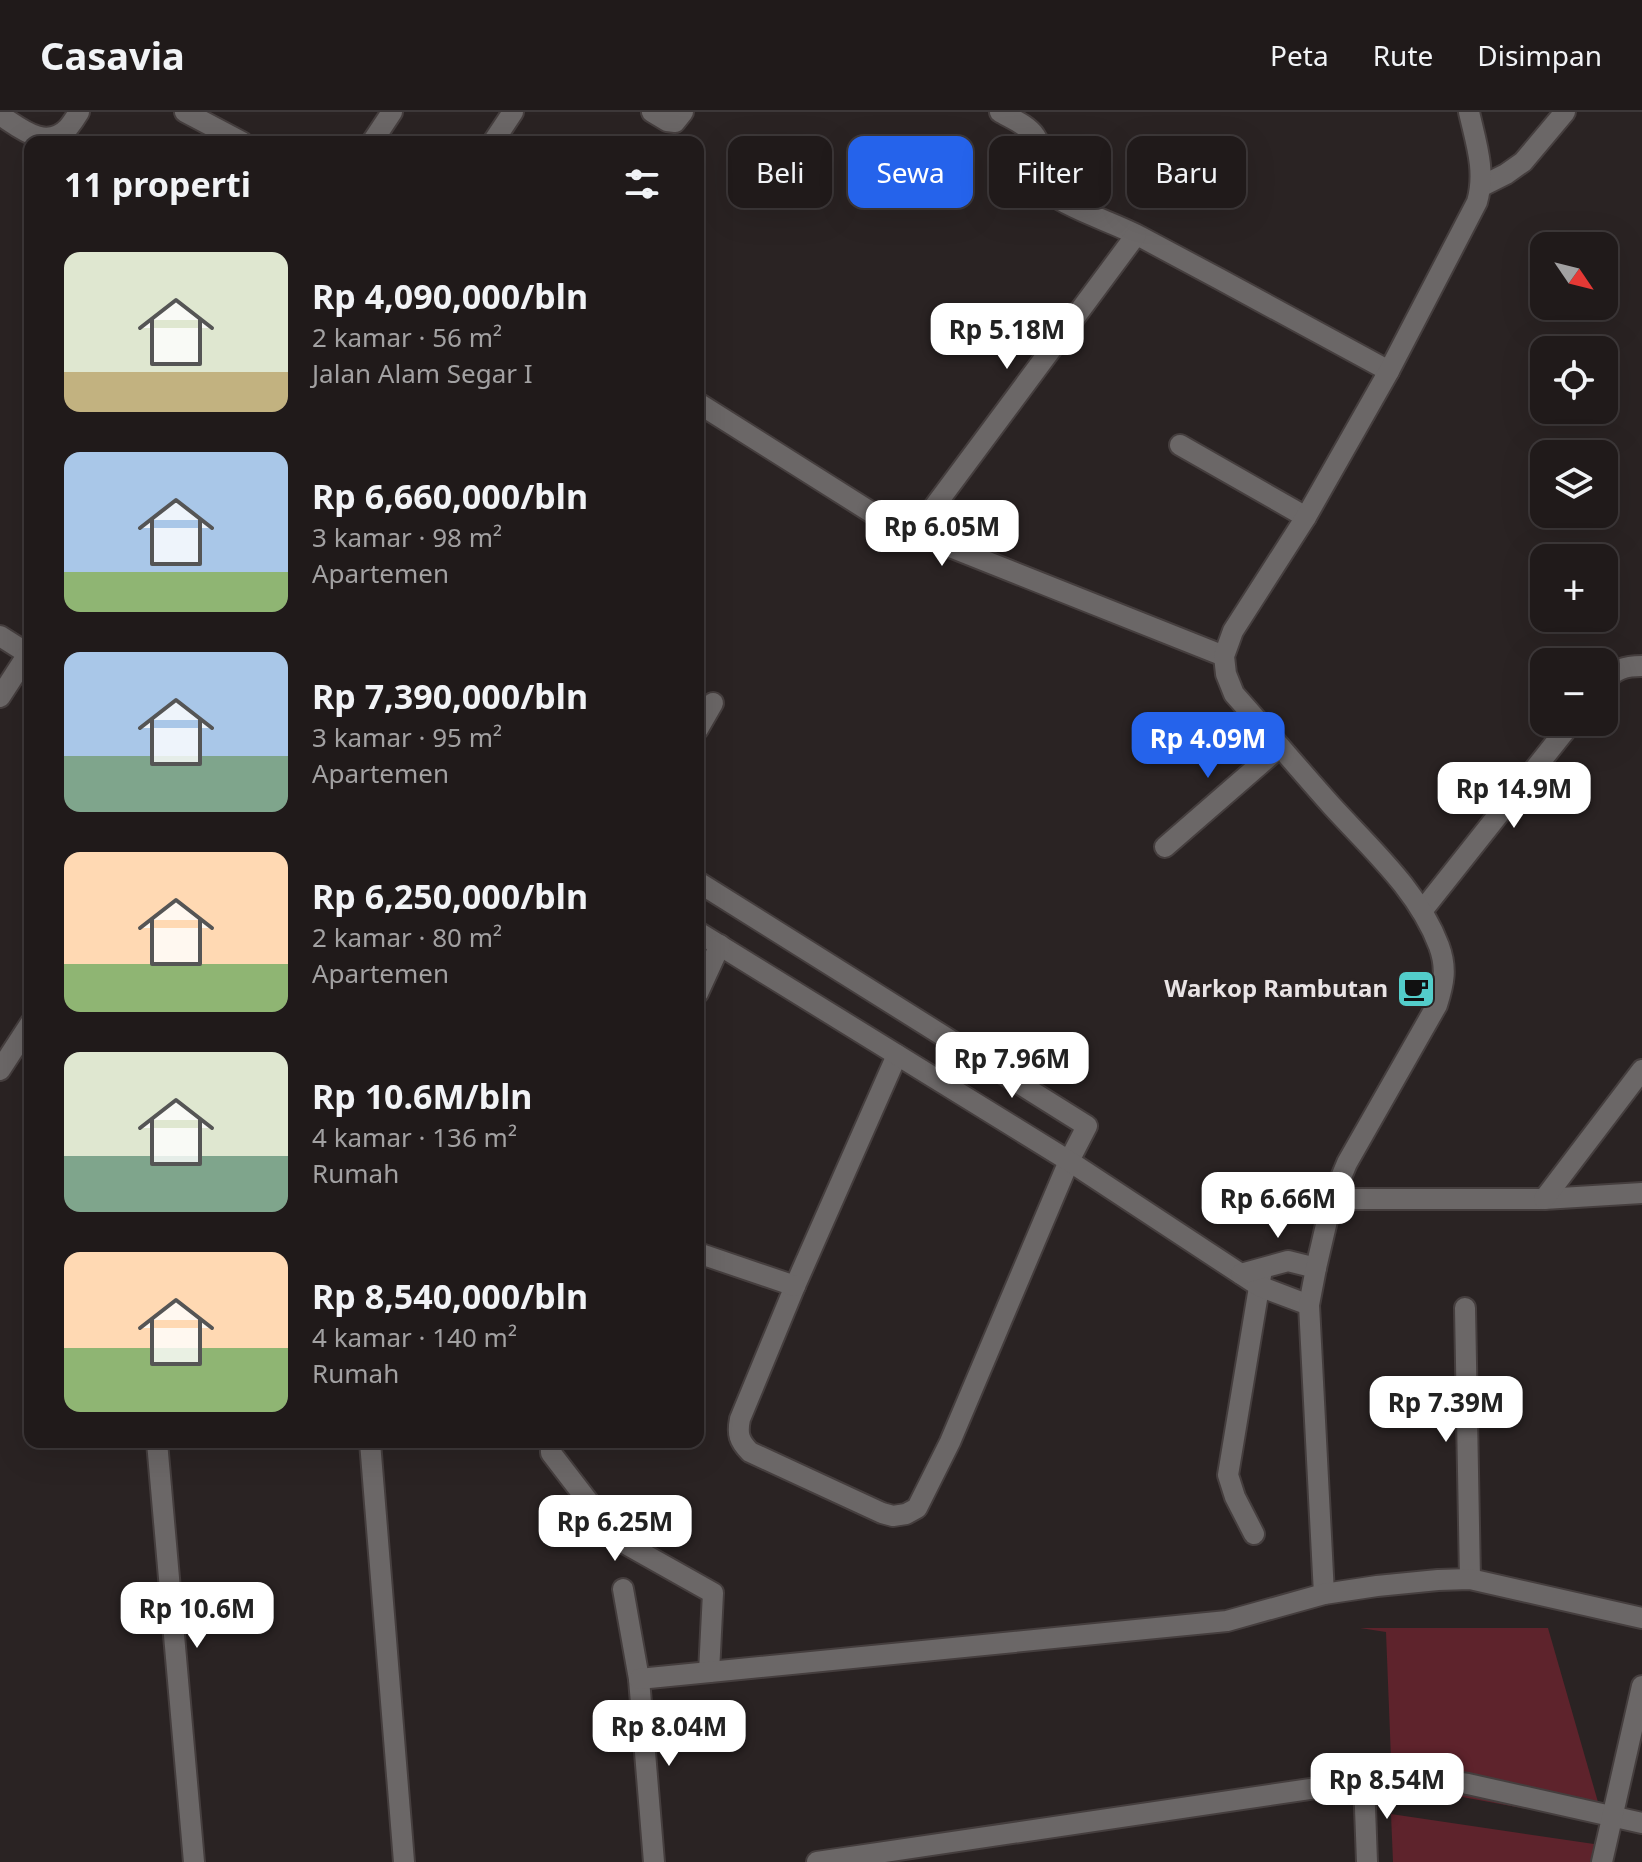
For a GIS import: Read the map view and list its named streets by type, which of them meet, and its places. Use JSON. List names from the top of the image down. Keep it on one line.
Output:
{"places":{"cafe":["Warkop Rambutan"]},"north":"bottom right","page":{"header":"Casavia","nav":["Peta","Rute","Disimpan"],"chip":["Beli","Sewa","Filter","Baru"],"heading":"11 properti","map_buttons":["+","−"],"list":[{"name":"Rp 4,090,000/bln","note":"2 kamar · 56 m² · Jalan Alam Segar I"},{"name":"Rp 6,660,000/bln","note":"3 kamar · 98 m² · Apartemen"},{"name":"Rp 7,390,000/bln","note":"3 kamar · 95 m² · Apartemen"},{"name":"Rp 6,250,000/bln","note":"2 kamar · 80 m² · Apartemen"},{"name":"Rp 10.6M/bln","note":"4 kamar · 136 m² · Rumah"},{"name":"Rp 8,540,000/bln","note":"4 kamar · 140 m² · Rumah"}],"price":["Rp 5.18M","Rp 6.05M","Rp 4.09M","Rp 14.9M","Rp 7.96M","Rp 6.66M","Rp 7.39M","Rp 6.25M","Rp 10.6M","Rp 8.04M","Rp 8.54M"]}}
